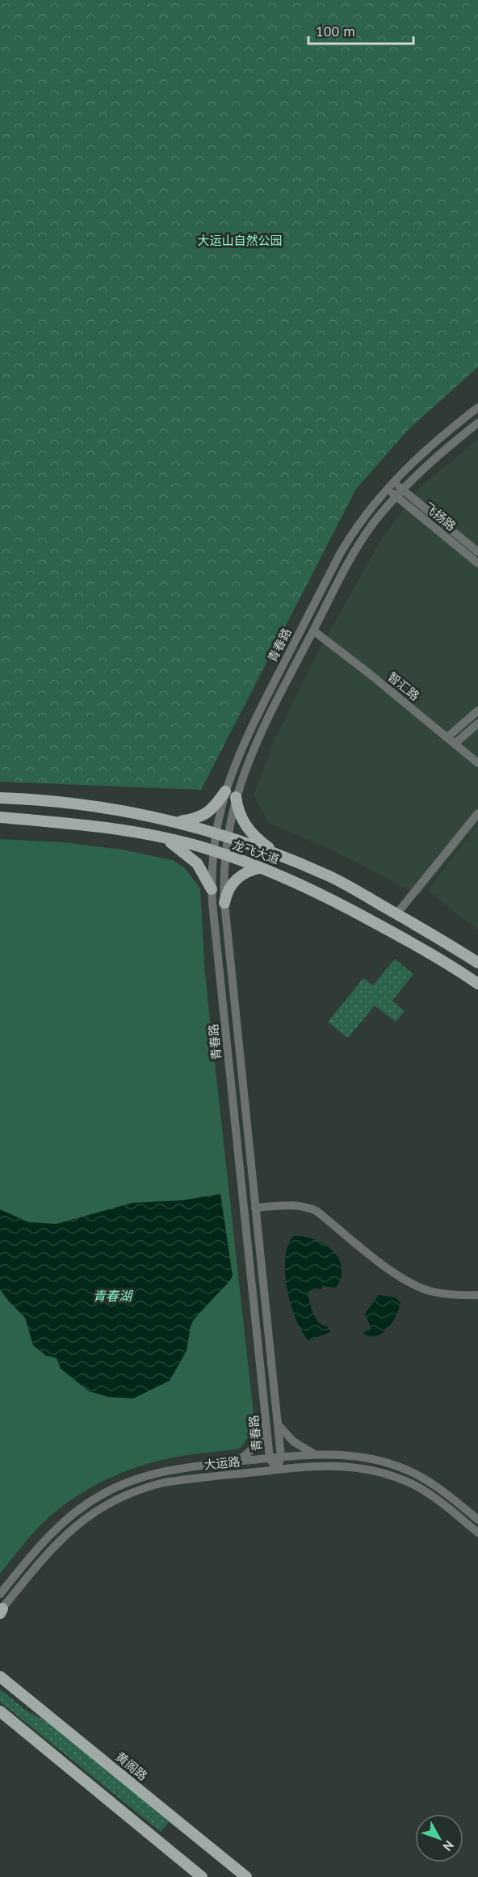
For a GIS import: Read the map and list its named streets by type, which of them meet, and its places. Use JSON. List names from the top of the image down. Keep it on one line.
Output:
{"streets":{"main road":["龙飞大道","黄阁路"],"street":["飞扬路","青春路","智汇路","大运路"]},"crossings":[["飞扬路","青春路"],["青春路","智汇路"],["青春路","龙飞大道"],["青春路","大运路"]],"water":["青春湖"],"parks":["大运山自然公园"],"scale_bar":"100 m","north":"bottom right"}
